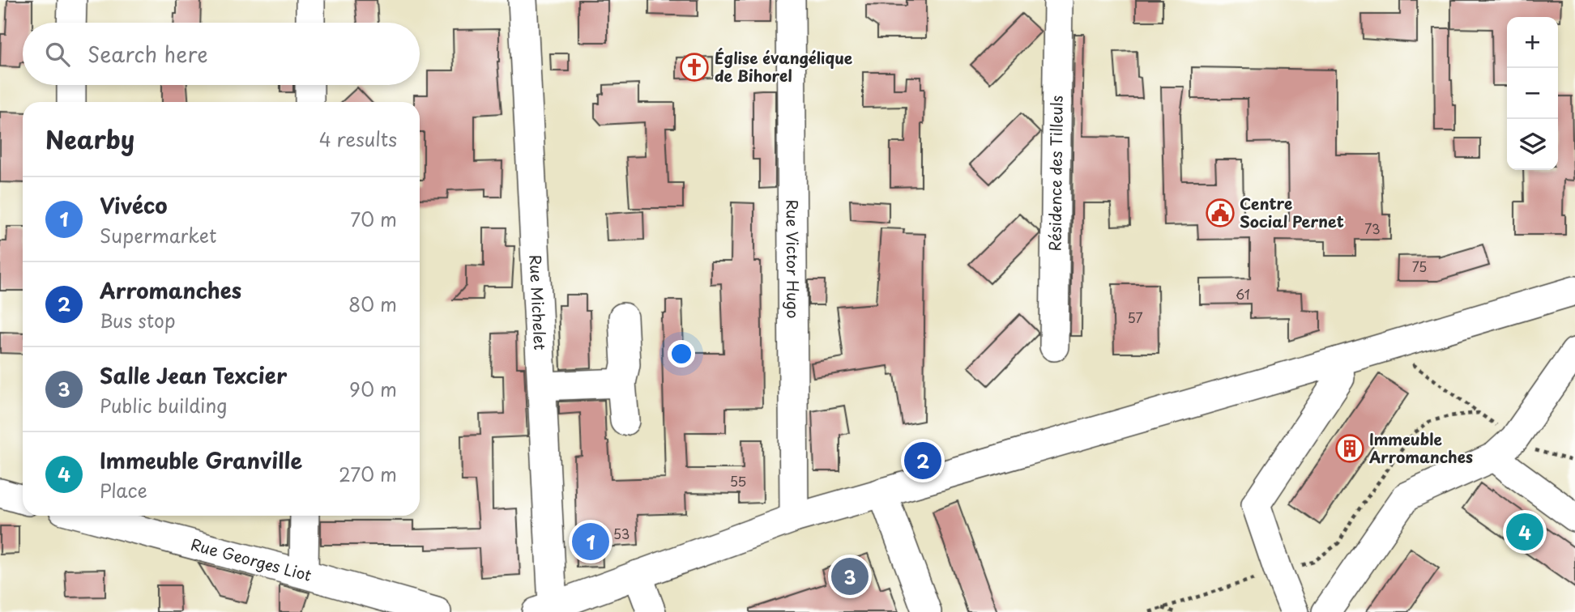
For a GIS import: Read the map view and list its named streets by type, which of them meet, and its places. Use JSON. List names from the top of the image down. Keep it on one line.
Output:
{"streets":{"street":["Résidence des Tilleuls","Rue Victor Hugo","Rue Michelet","Rue Georges Liot"]},"places":{"church":["Église évangélique de Bihorel"],"public building":["Centre Social Pernet"],"building":["Immeuble Arromanches"]},"house_numbers":["73","75","61","57","55","53"],"page":{"map_buttons":["+","−"],"search":"Search here","heading":["Nearby","4 results"],"list":[{"mark":"1","name":"Vivéco","note":"Supermarket","value":"70 m"},{"mark":"2","name":"Arromanches","note":"Bus stop","value":"80 m"},{"mark":"3","name":"Salle Jean Texcier","note":"Public building","value":"90 m"},{"mark":"4","name":"Immeuble Granville","note":"Place","value":"270 m"}],"pins":["2","4","1","3"]}}
